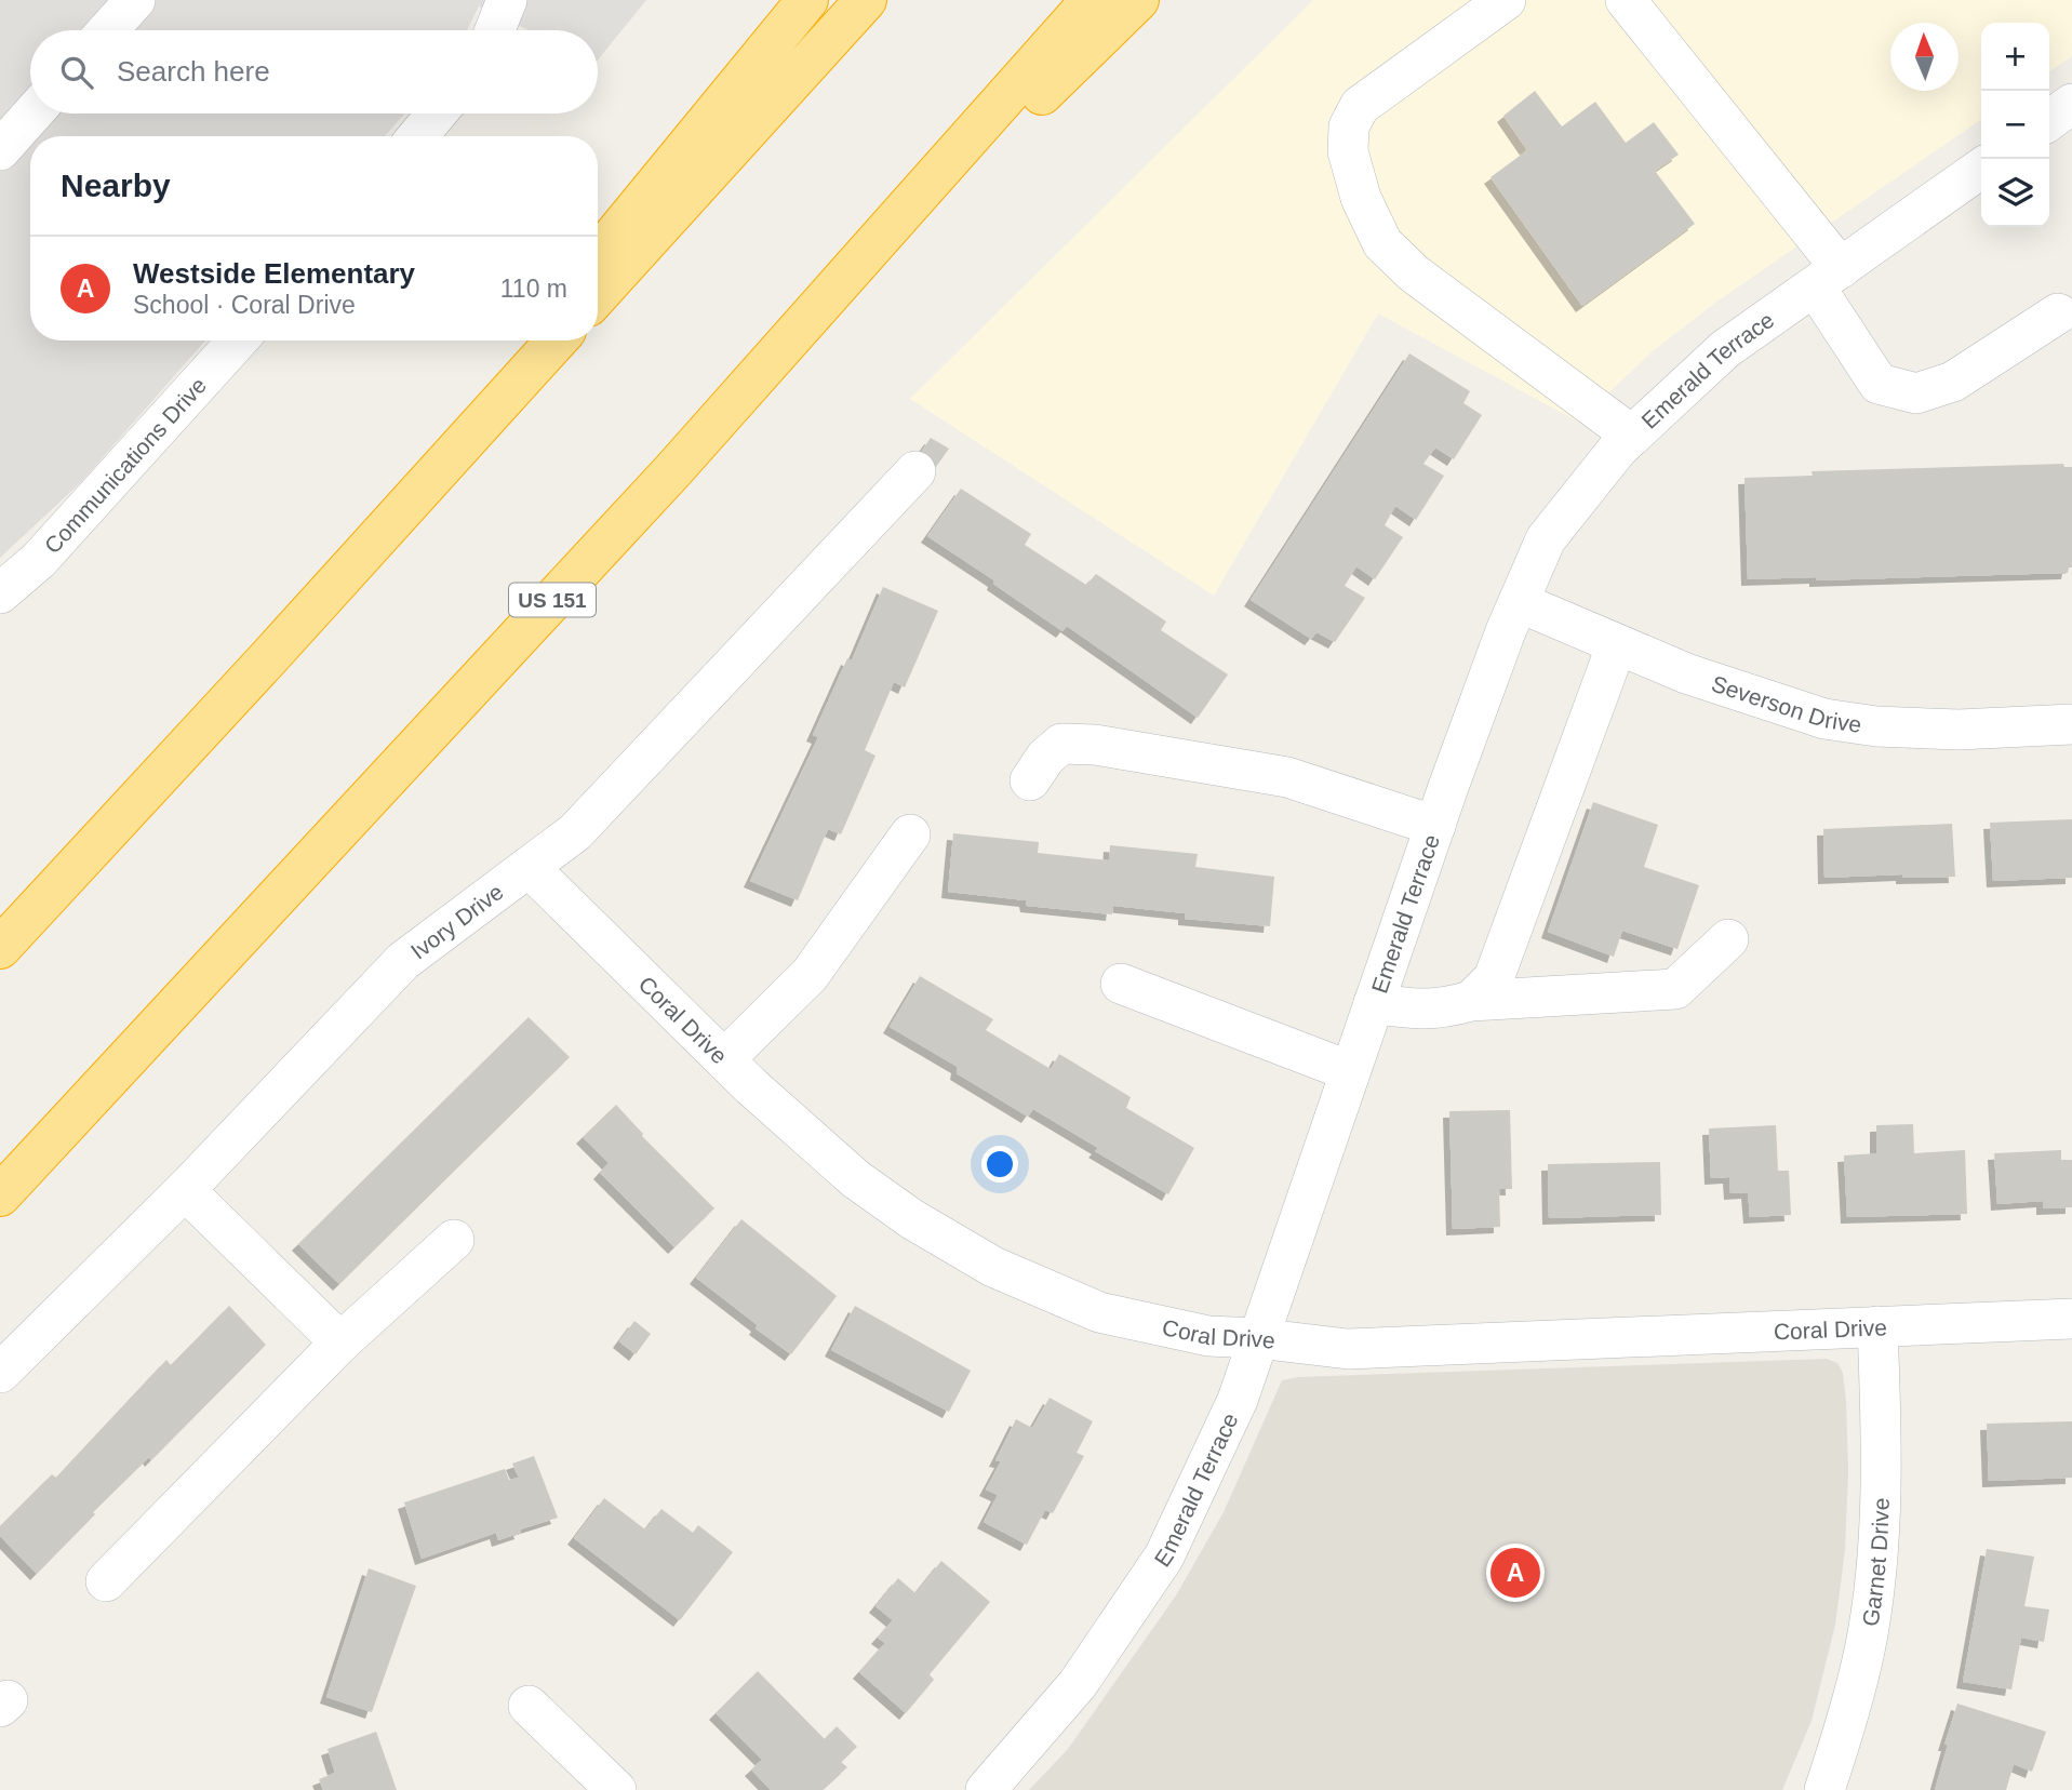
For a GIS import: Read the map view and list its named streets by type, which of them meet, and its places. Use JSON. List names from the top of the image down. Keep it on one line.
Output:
{"streets":{"highway":["US 151"],"street":["Emerald Terrace","Communications Drive","Severson Drive","Ivory Drive","Coral Drive","Garnet Drive"]},"crossings":[["Emerald Terrace","Severson Drive"],["Emerald Terrace","Coral Drive"],["Ivory Drive","Coral Drive"],["Coral Drive","Garnet Drive"]],"north":"top","page":{"map_buttons":["+","−"],"search":"Search here","heading":"Nearby","list":[{"mark":"A","name":"Westside Elementary","note":"School · Coral Drive","value":"110 m"}],"pins":"A"}}
